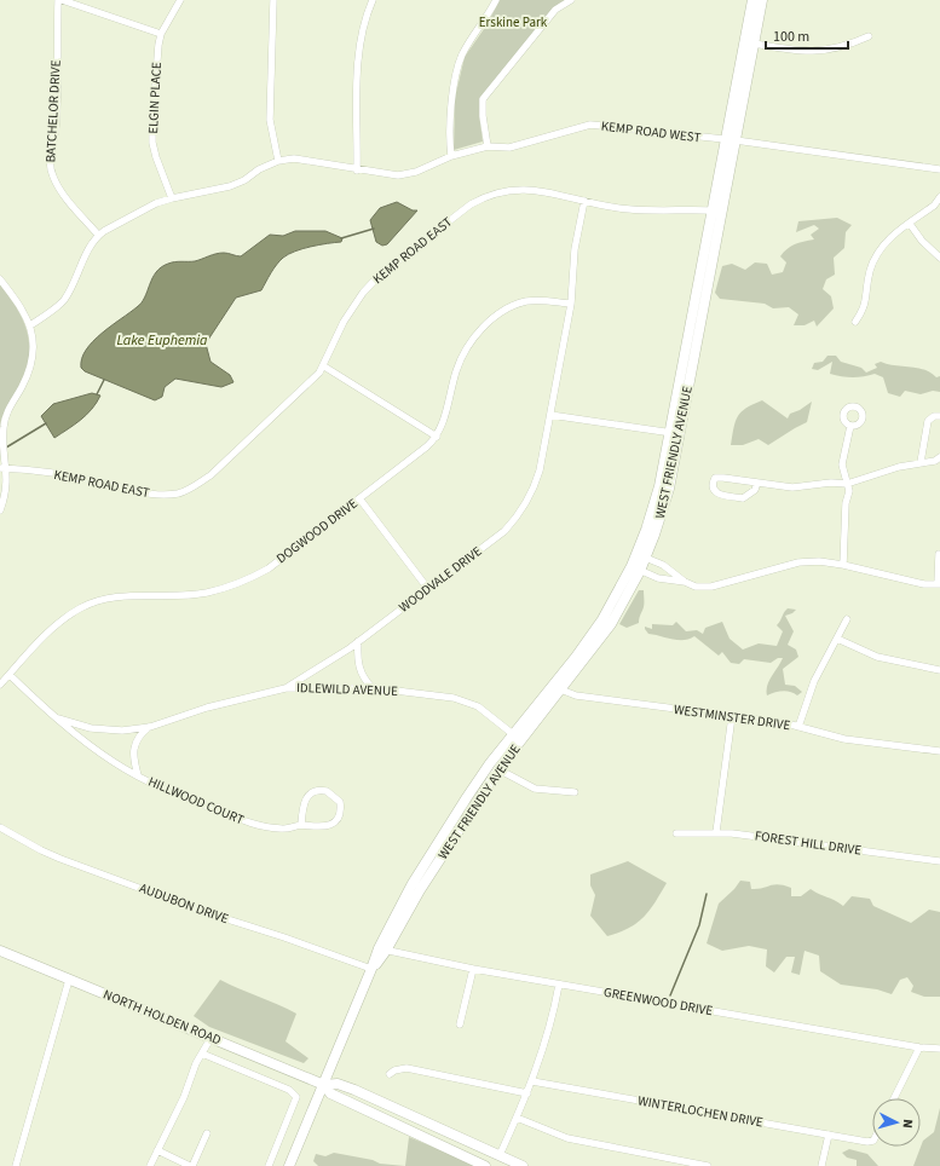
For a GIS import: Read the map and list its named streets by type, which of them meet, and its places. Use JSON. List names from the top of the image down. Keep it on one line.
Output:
{"streets":{"main road":["WEST FRIENDLY AVENUE","NORTH HOLDEN ROAD"],"street":["ELGIN PLACE","BATCHELOR DRIVE","KEMP ROAD WEST","KEMP ROAD EAST","DOGWOOD DRIVE","WOODVALE DRIVE","IDLEWILD AVENUE","WESTMINSTER DRIVE","HILLWOOD COURT","FOREST HILL DRIVE","AUDUBON DRIVE","GREENWOOD DRIVE","WINTERLOCHEN DRIVE"]},"crossings":[["ELGIN PLACE","KEMP ROAD WEST"],["BATCHELOR DRIVE","KEMP ROAD WEST"],["KEMP ROAD WEST","WEST FRIENDLY AVENUE"],["KEMP ROAD EAST","WEST FRIENDLY AVENUE"],["KEMP ROAD EAST","WOODVALE DRIVE"],["WEST FRIENDLY AVENUE","IDLEWILD AVENUE"],["WEST FRIENDLY AVENUE","WESTMINSTER DRIVE"],["WEST FRIENDLY AVENUE","AUDUBON DRIVE"],["WEST FRIENDLY AVENUE","GREENWOOD DRIVE"],["WEST FRIENDLY AVENUE","NORTH HOLDEN ROAD"],["DOGWOOD DRIVE","HILLWOOD COURT"],["WOODVALE DRIVE","IDLEWILD AVENUE"],["WOODVALE DRIVE","HILLWOOD COURT"]],"water":["Lake Euphemia"],"parks":["Erskine Park"],"scale_bar":"100 m","north":"right"}
